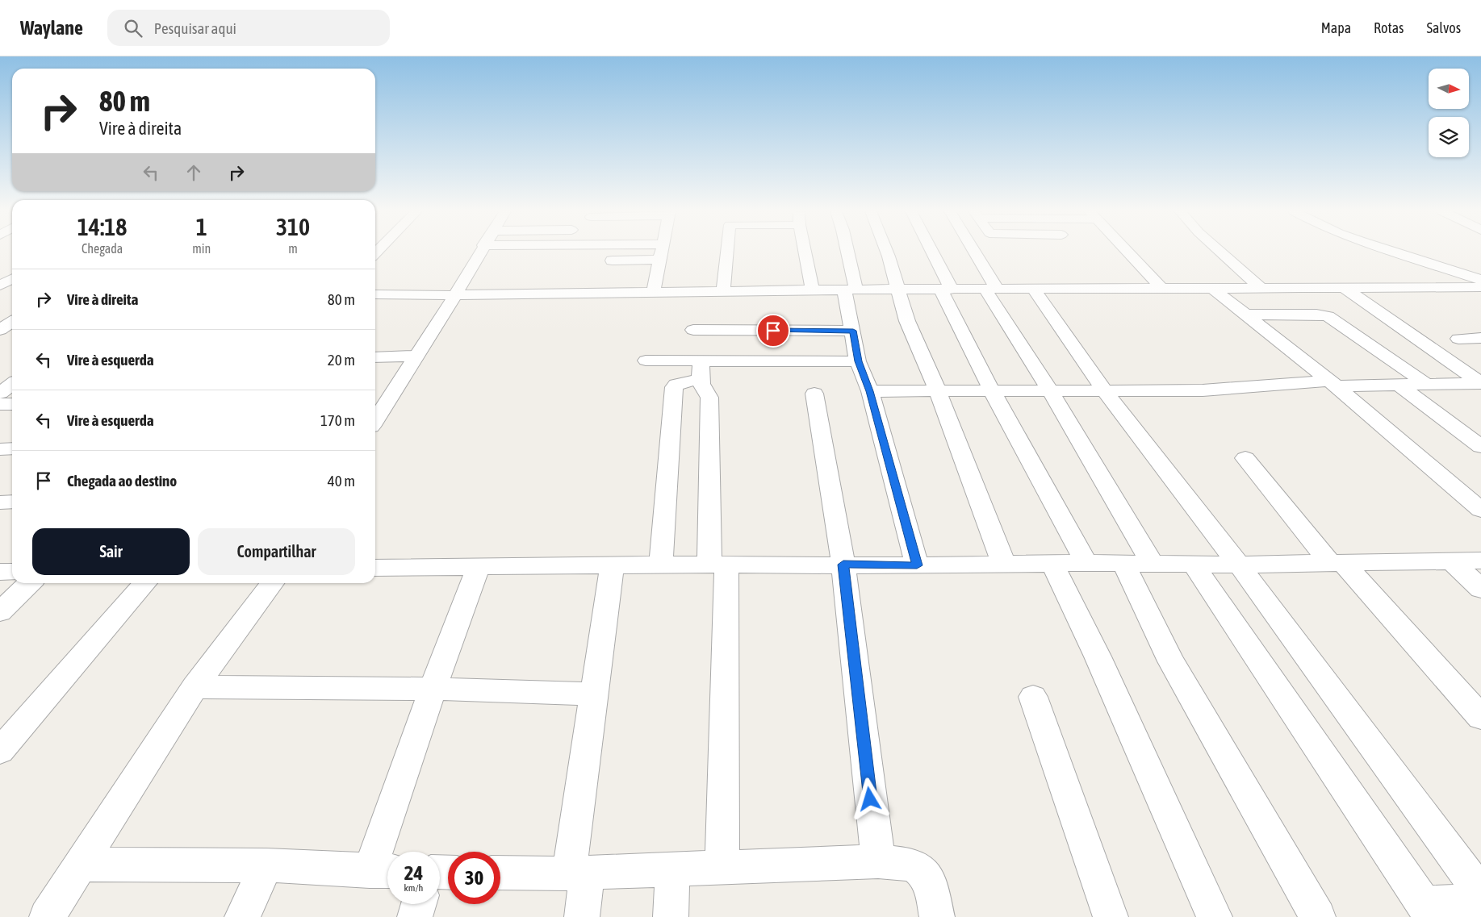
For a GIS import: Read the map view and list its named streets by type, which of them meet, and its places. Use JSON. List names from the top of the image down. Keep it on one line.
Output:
{"north":"right","page":{"header":"Waylane","search":"Pesquisar aqui","nav":["Mapa","Rotas","Salvos"],"turn":["80 m","Vire à direita"],"eta":["14:18","Chegada","1","min","310","m"],"list":[{"name":"Vire à direita","value":"80 m"},{"name":"Vire à esquerda","value":"20 m"},{"name":"Vire à esquerda","value":"170 m"},{"name":"Chegada ao destino","value":"40 m"}],"buttons":["Sair","Compartilhar"],"speed":"24 km/h","limit":"30"}}
